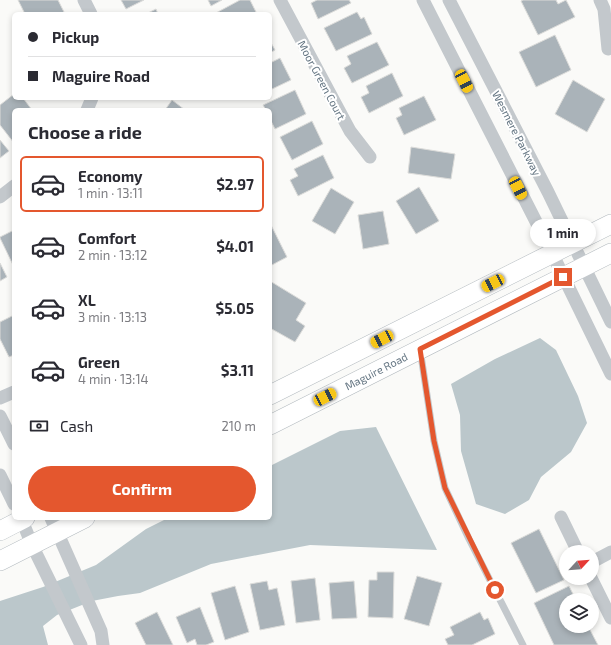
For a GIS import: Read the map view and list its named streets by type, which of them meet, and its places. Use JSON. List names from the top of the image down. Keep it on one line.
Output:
{"streets":{"main road":["Maguire Road"],"street":["Moor Green Court","Wesmere Parkway"]},"crossings":[["Wesmere Parkway","Maguire Road"]],"north":"top right","page":{"banner":["Pickup","Maguire Road"],"heading":"Choose a ride","list":[{"name":"Economy","note":"1 min · 13:11","value":"$2.97"},{"name":"Comfort","note":"2 min · 13:12","value":"$4.01"},{"name":"XL","note":"3 min · 13:13","value":"$5.05"},{"name":"Green","note":"4 min · 13:14","value":"$3.11"}],"bubble":"1 min","pay":["Cash","210 m"],"buttons":"Confirm"}}
